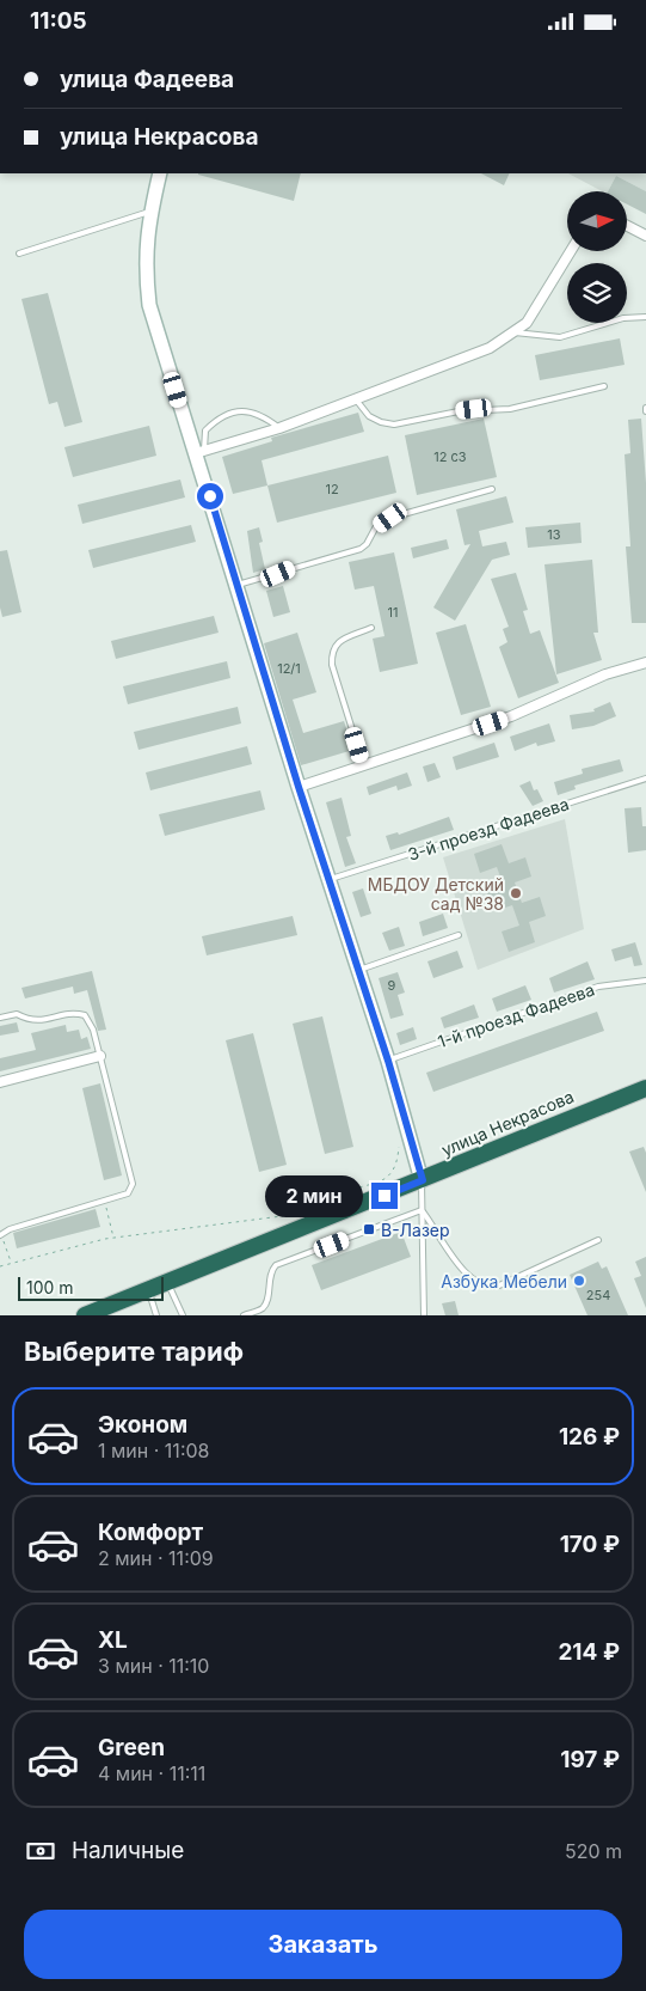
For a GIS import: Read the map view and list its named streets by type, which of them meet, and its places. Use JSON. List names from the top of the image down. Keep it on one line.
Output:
{"streets":{"highway":["улица Некрасова"],"lane":["3-й проезд Фадеева","1-й проезд Фадеева"]},"places":{"other":["МБДОУ Детский сад №38","Азбука Мебели"],"transit":["В-Лазер"]},"house_numbers":["12 с3","12","13","11","12/1","9","254"],"scale_bar":"100 m","north":"right","page":{"status":"11:05","banner":["улица Фадеева","улица Некрасова"],"bubble":"2 мин","scale":"100 m","heading":"Выберите тариф","list":[{"name":"Эконом","note":"1 мин · 11:08","value":"126 ₽"},{"name":"Комфорт","note":"2 мин · 11:09","value":"170 ₽"},{"name":"XL","note":"3 мин · 11:10","value":"214 ₽"},{"name":"Green","note":"4 мин · 11:11","value":"197 ₽"}],"pay":["Наличные","520 m"],"buttons":"Заказать"}}
